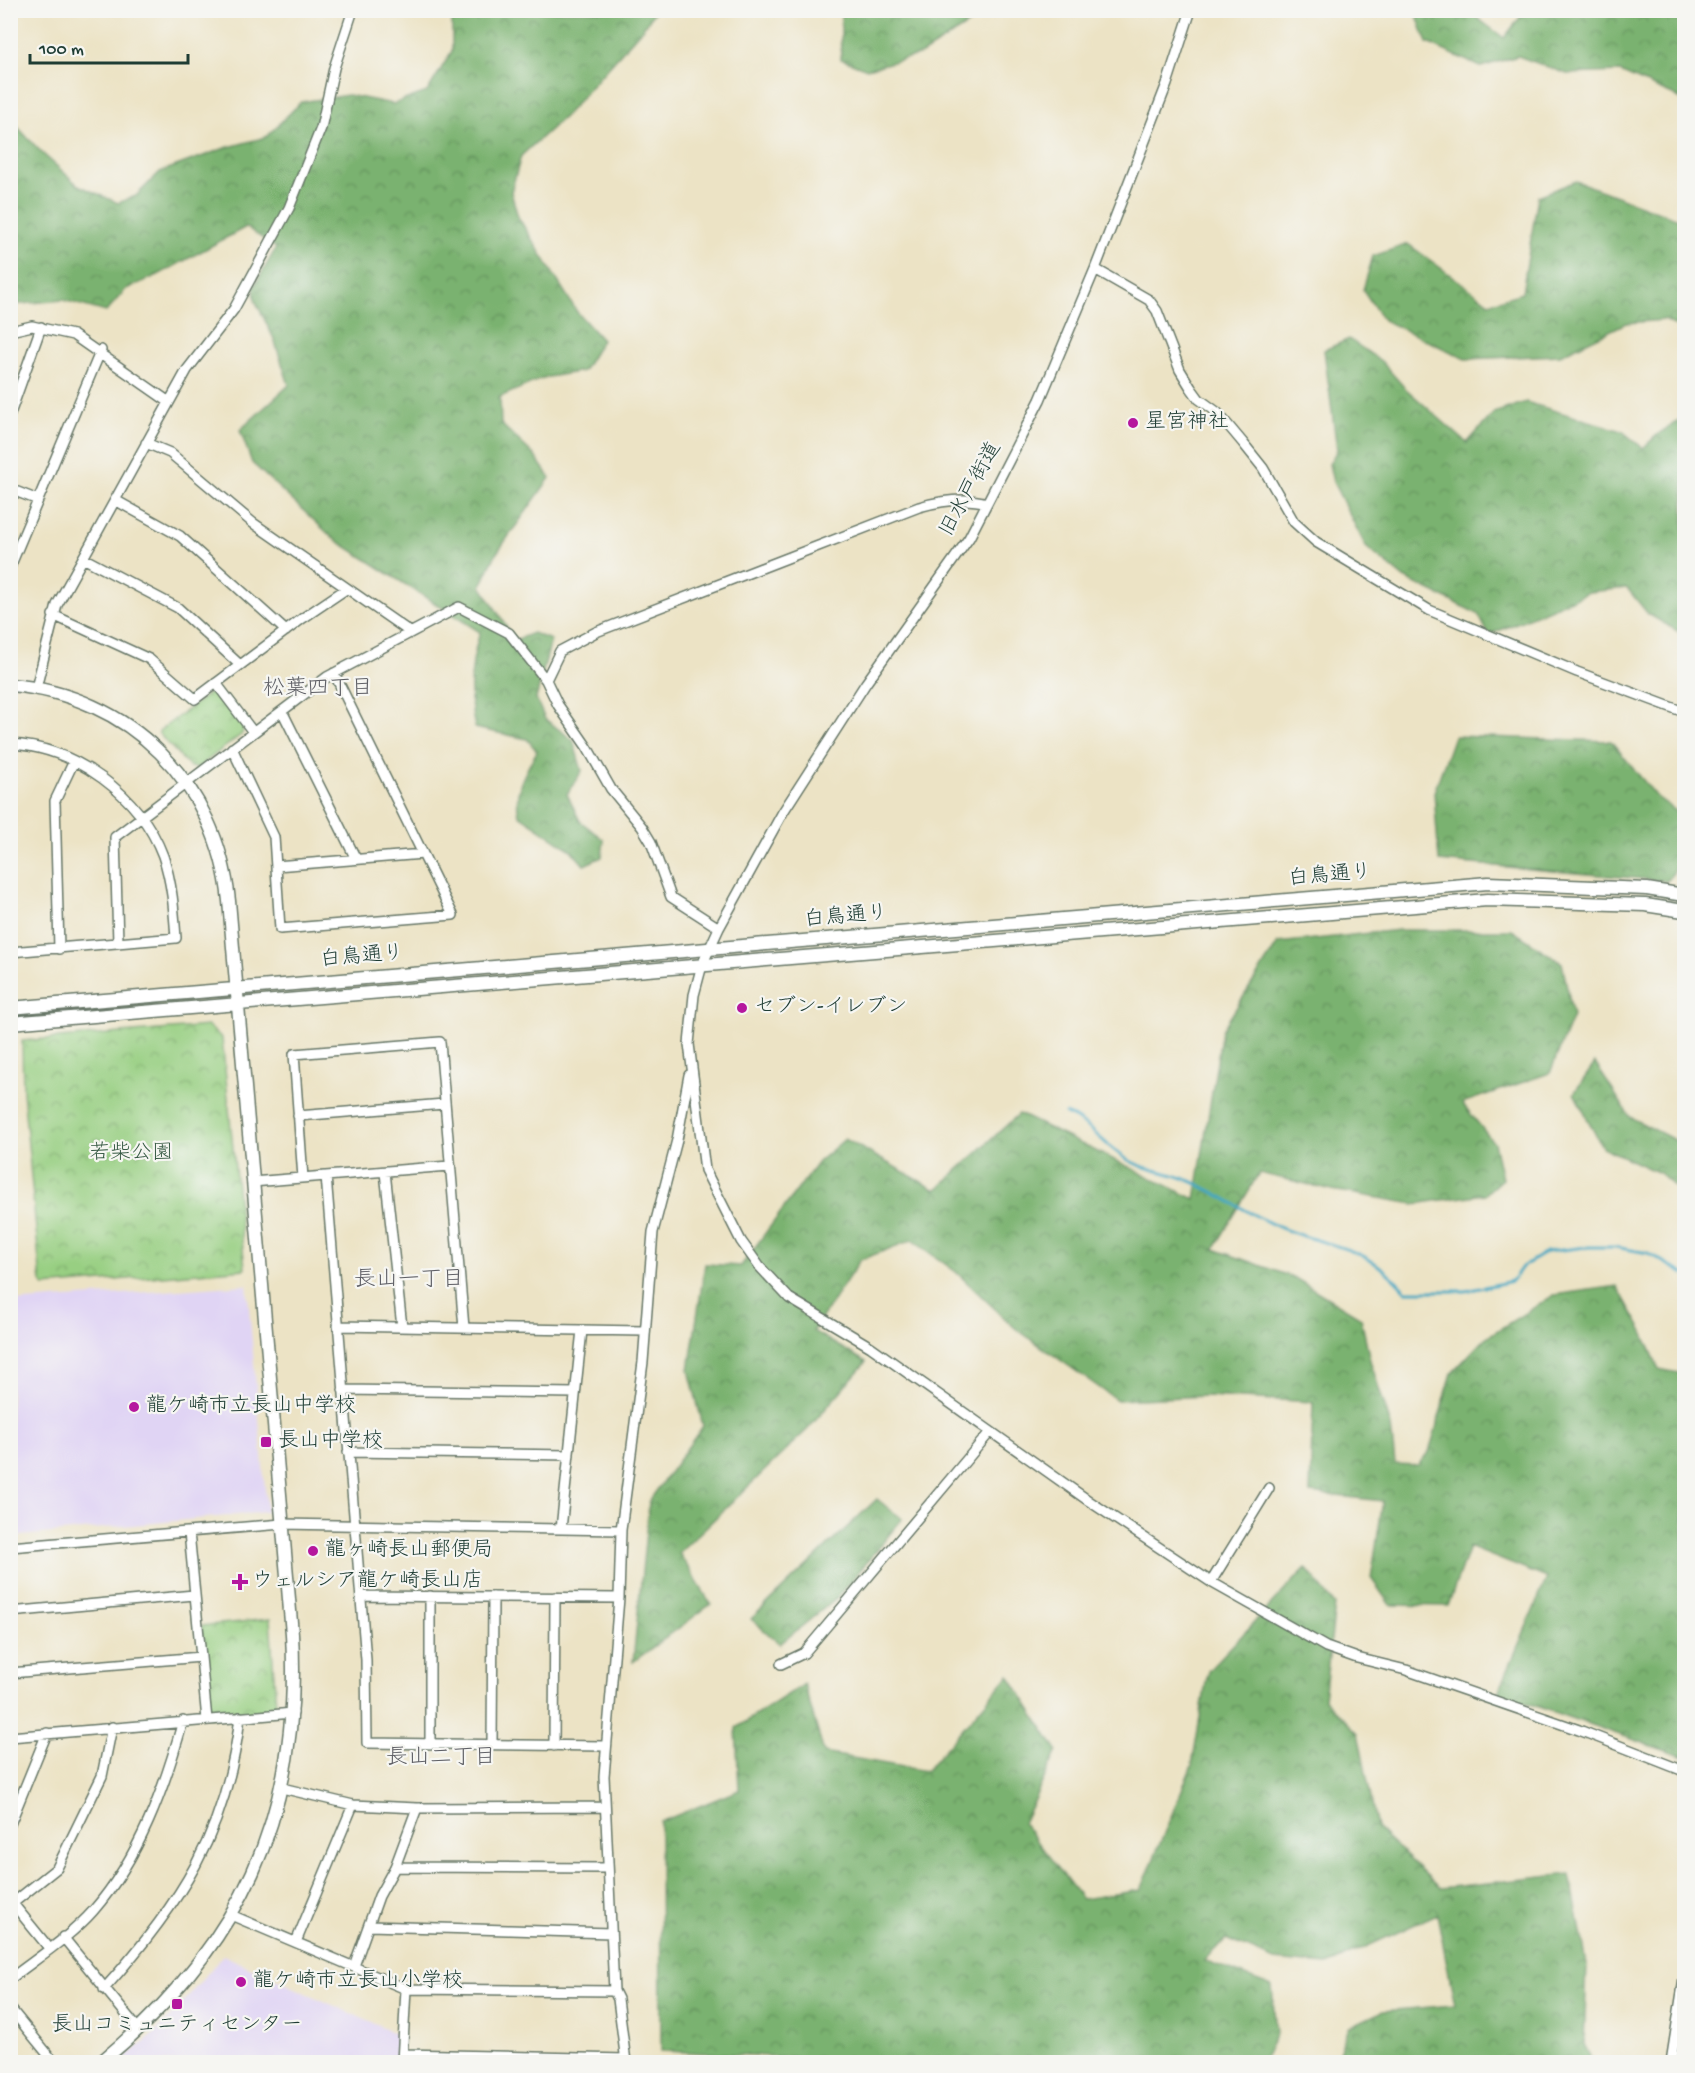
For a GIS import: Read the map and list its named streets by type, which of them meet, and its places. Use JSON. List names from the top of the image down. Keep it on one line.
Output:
{"streets":{"main road":["白鳥通り"],"street":["旧水戸街道"]},"crossings":[["旧水戸街道","白鳥通り"]],"districts":["松葉四丁目","長山一丁目","長山二丁目"],"parks":["若柴公園"],"places":{"other":["星宮神社","セブン-イレブン","龍ケ崎市立長山中学校","龍ヶ崎長山郵便局","龍ケ崎市立長山小学校"],"transit":["長山中学校","長山コミュニティセンター"],"health":["ウェルシア龍ケ崎長山店"]},"scale_bar":"100 m"}
